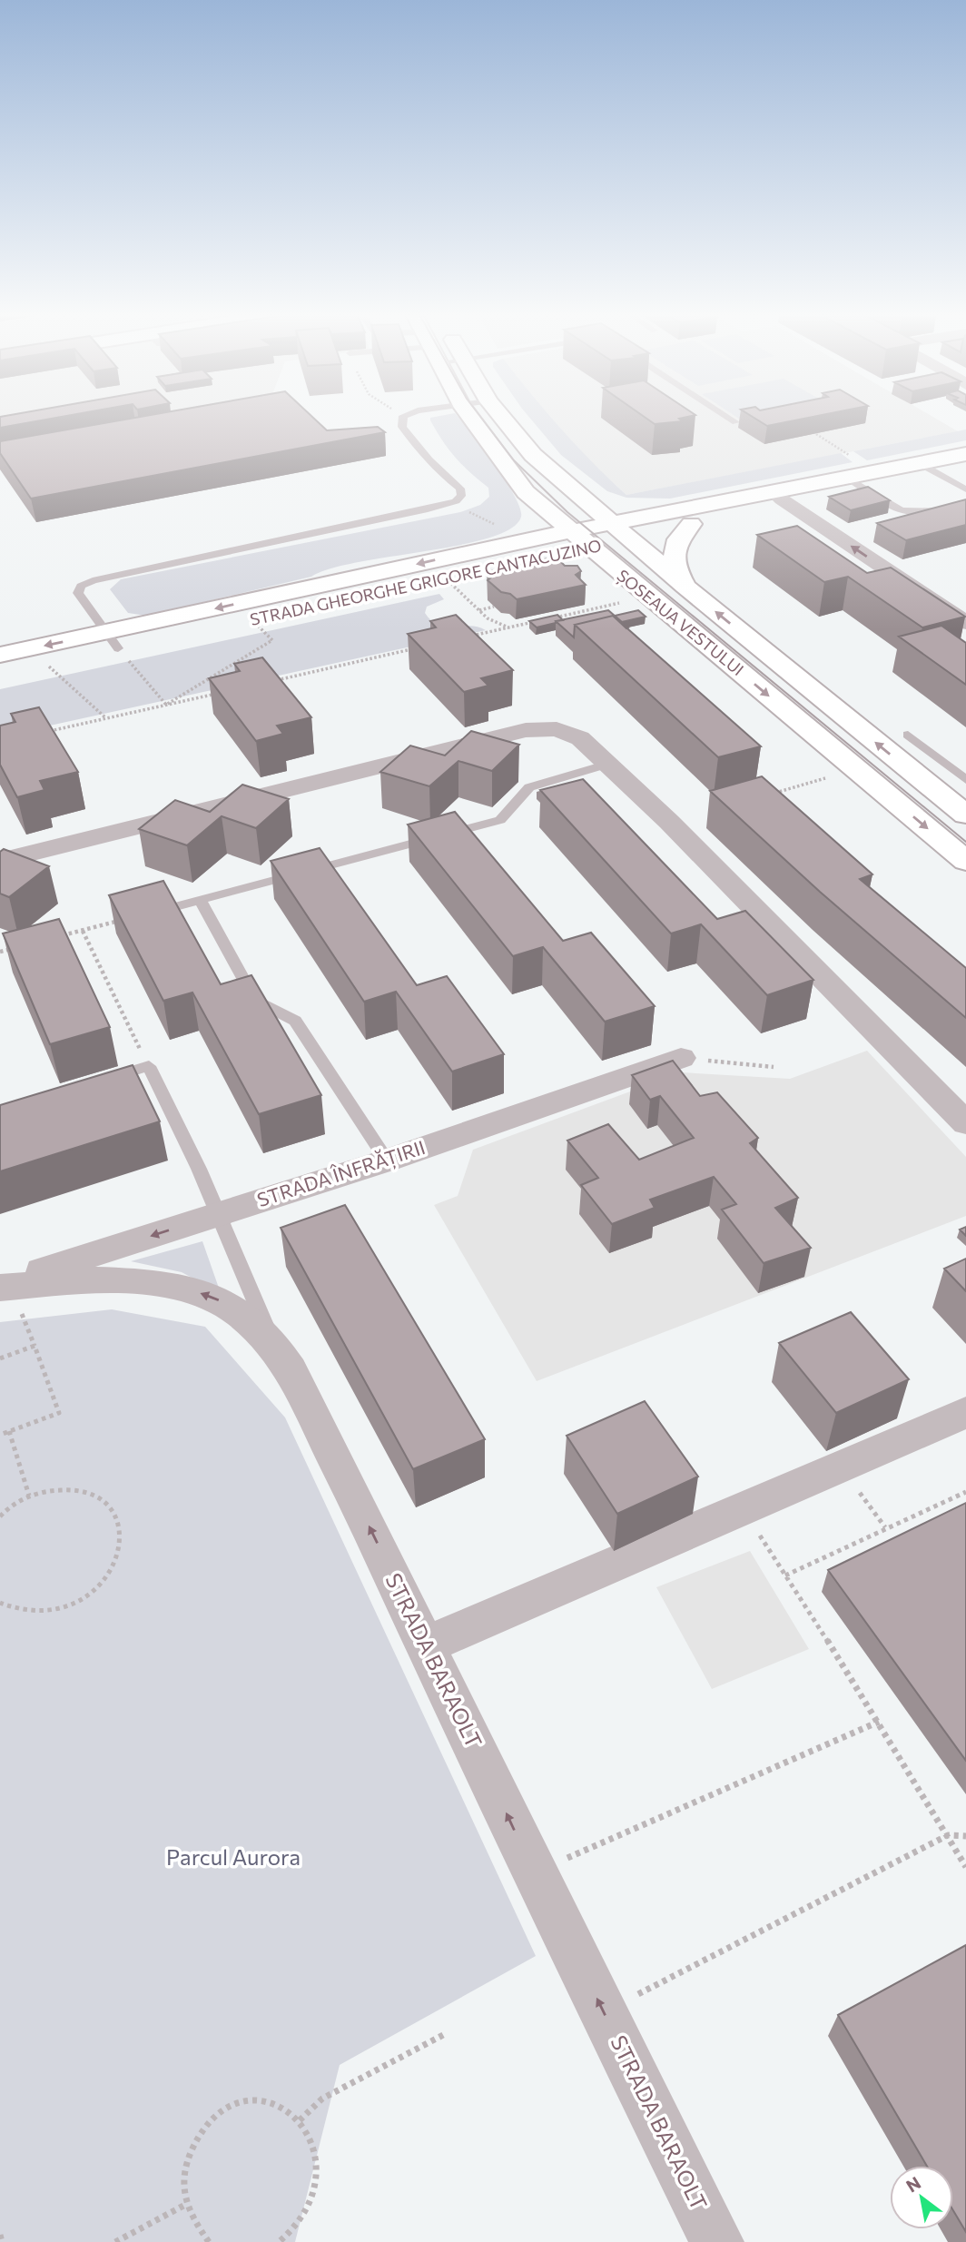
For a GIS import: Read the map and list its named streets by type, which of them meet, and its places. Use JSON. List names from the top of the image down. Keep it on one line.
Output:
{"streets":{"main road":["STRADA GHEORGHE GRIGORE CANTACUZINO","ȘOSEAUA VESTULUI"],"street":["STRADA ÎNFRĂȚIRII","STRADA BARAOLT"]},"crossings":[["STRADA GHEORGHE GRIGORE CANTACUZINO","ȘOSEAUA VESTULUI"],["STRADA ÎNFRĂȚIRII","STRADA BARAOLT"]],"one_way":["STRADA BARAOLT"],"parks":["Parcul Aurora"],"north":"top left"}
